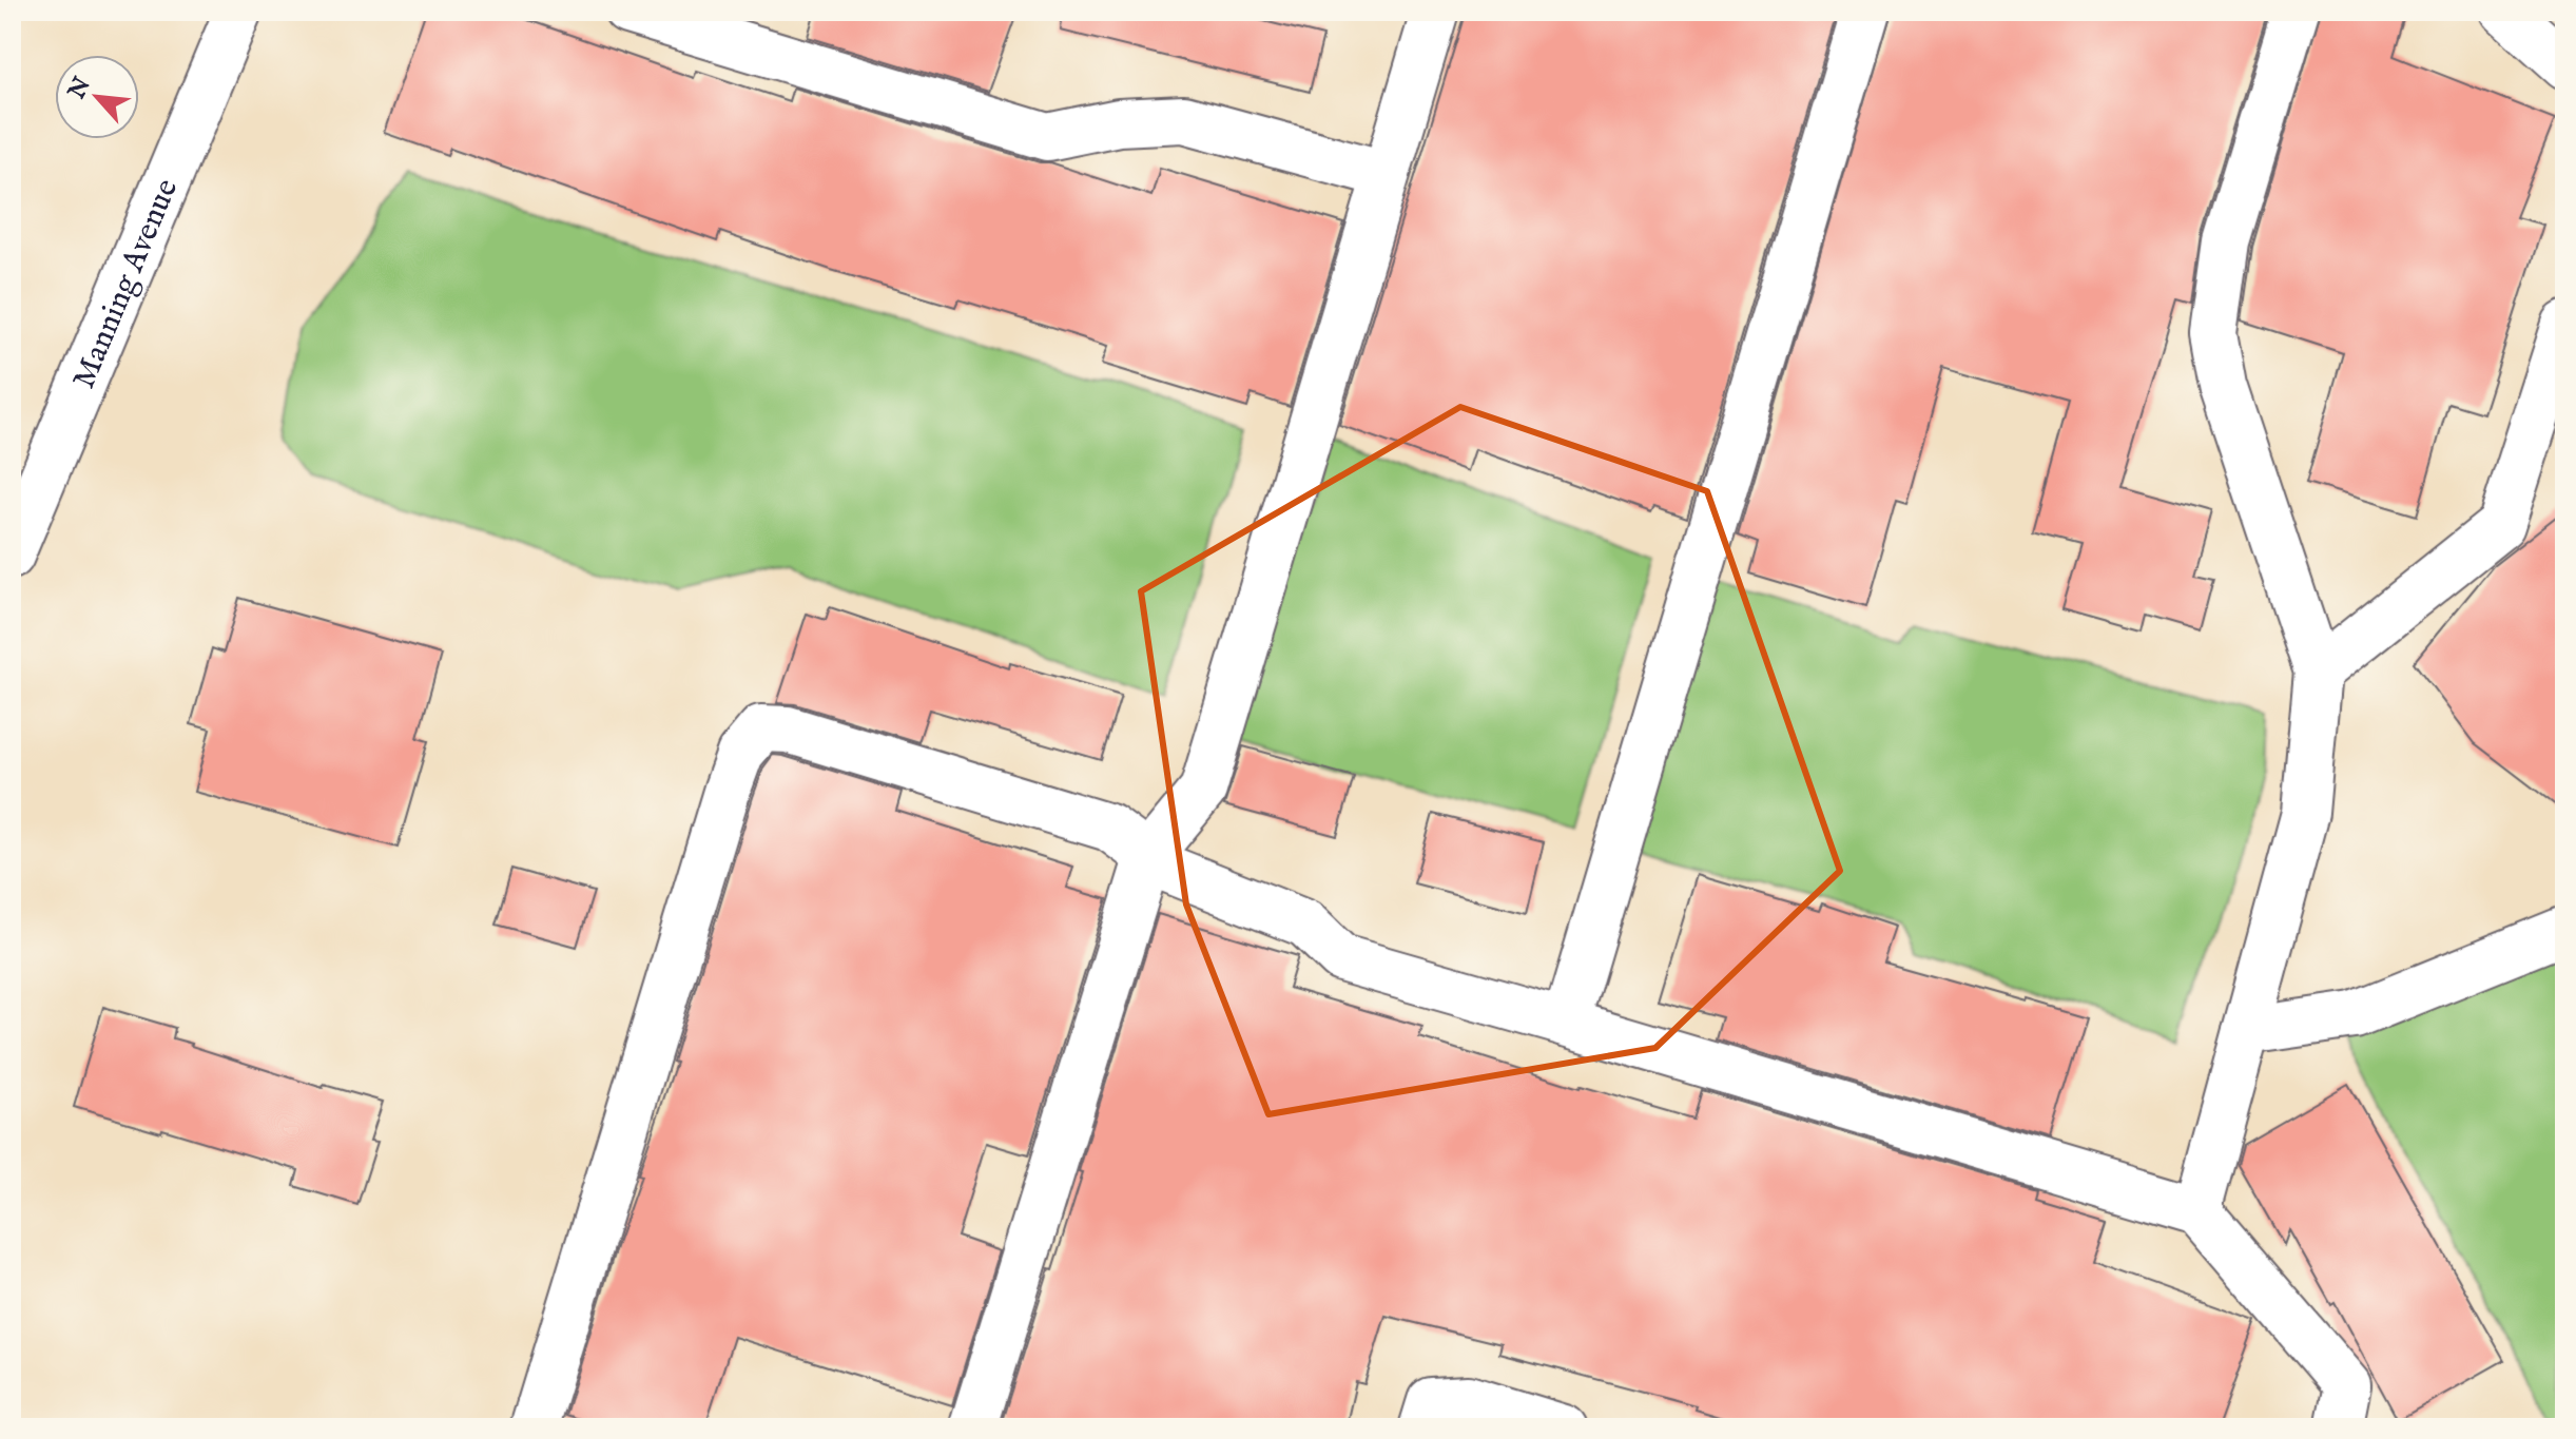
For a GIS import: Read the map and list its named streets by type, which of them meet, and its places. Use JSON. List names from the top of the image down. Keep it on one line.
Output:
{"streets":{"street":["Manning Avenue"]},"north":"top left"}
